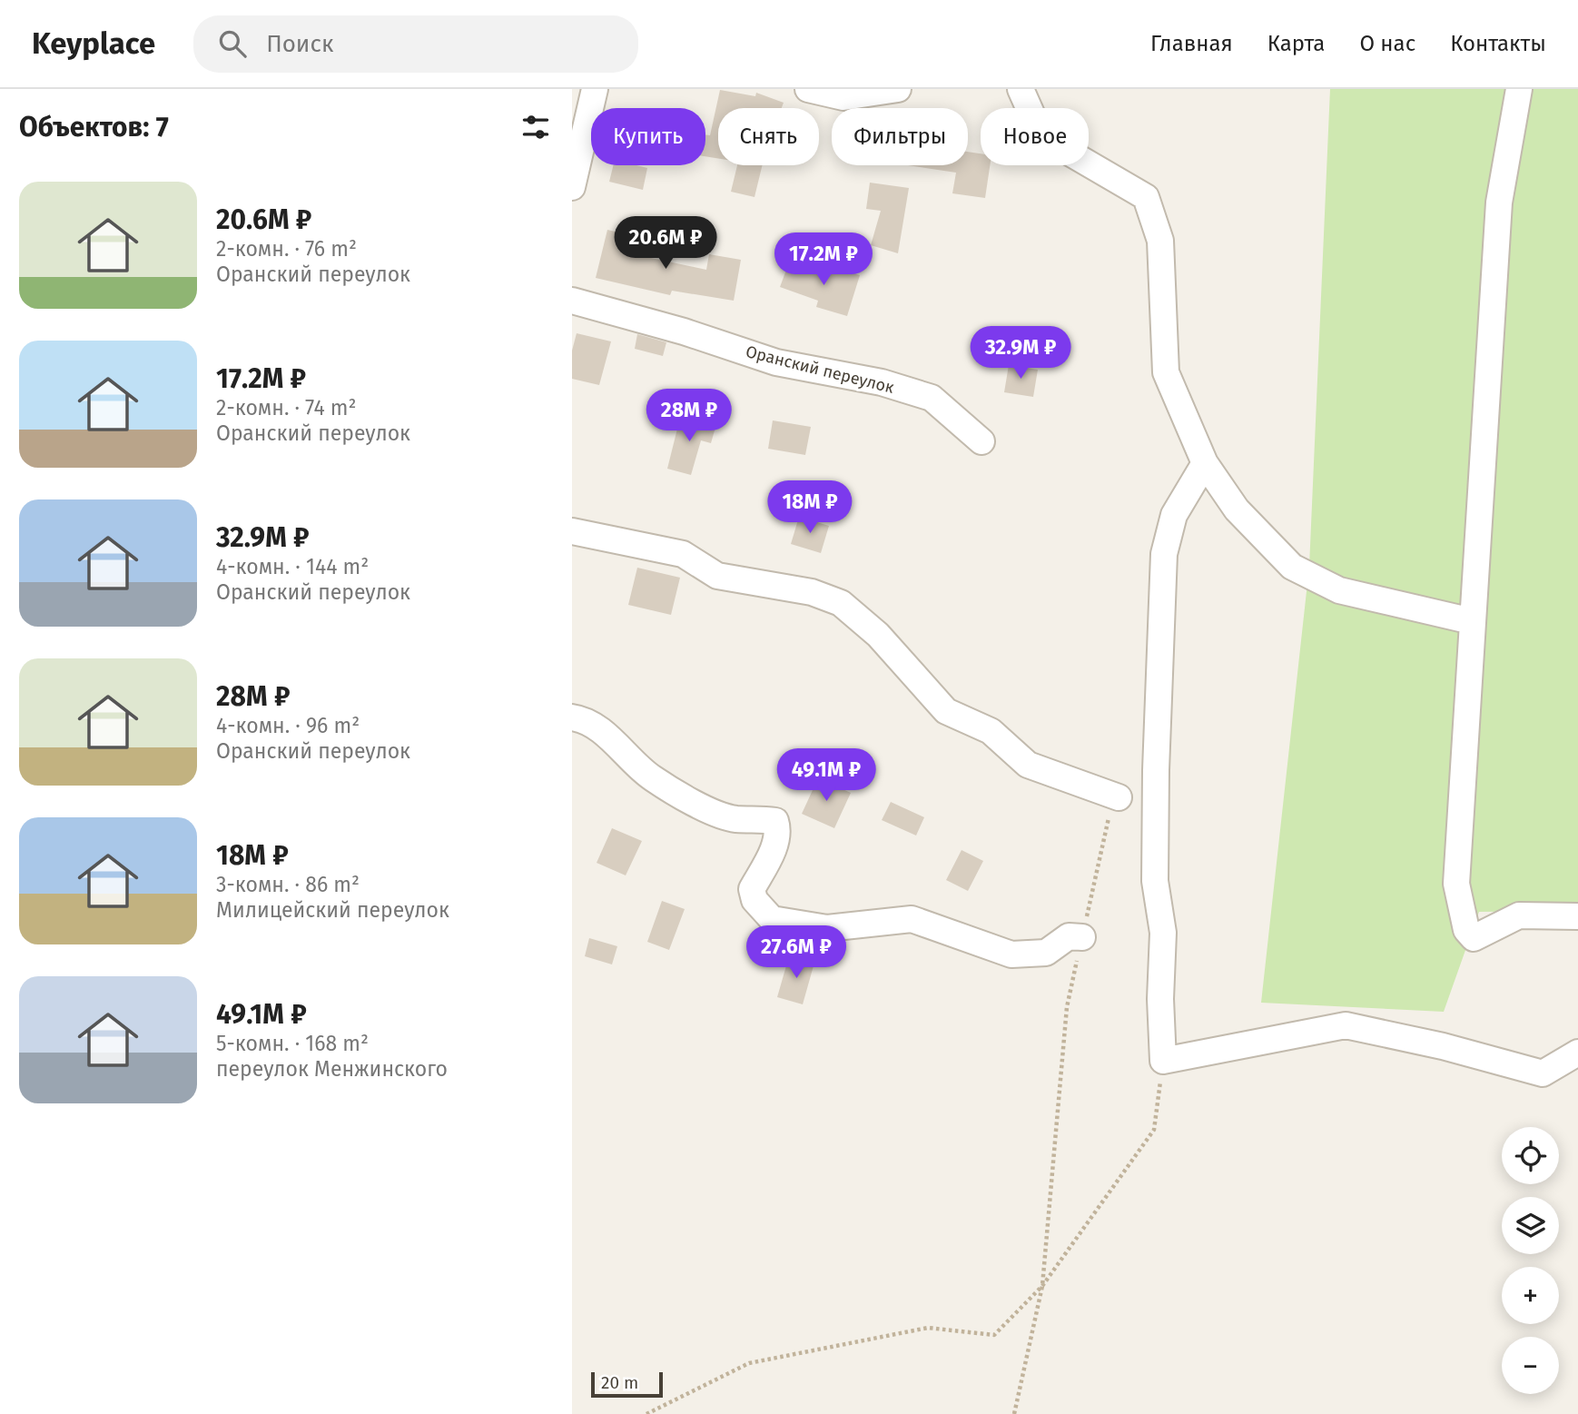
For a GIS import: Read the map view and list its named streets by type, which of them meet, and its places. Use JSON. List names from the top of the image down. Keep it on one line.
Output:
{"streets":{"street":["Оранский переулок"]},"scale_bar":"20 m","page":{"header":"Keyplace","search":"Поиск","nav":["Главная","Карта","О нас","Контакты"],"heading":"Объектов: 7","chip":["Купить","Снять","Фильтры","Новое"],"list":[{"name":"20.6M ₽","note":"2-комн. · 76 m² · Оранский переулок"},{"name":"17.2M ₽","note":"2-комн. · 74 m² · Оранский переулок"},{"name":"32.9M ₽","note":"4-комн. · 144 m² · Оранский переулок"},{"name":"28M ₽","note":"4-комн. · 96 m² · Оранский переулок"},{"name":"18M ₽","note":"3-комн. · 86 m² · Милицейский переулок"},{"name":"49.1M ₽","note":"5-комн. · 168 m² · переулок Менжинского"}],"price":["20.6M ₽","17.2M ₽","32.9M ₽","28M ₽","18M ₽","49.1M ₽","27.6M ₽"],"map_buttons":["+","−"],"scale":"20 m"}}
